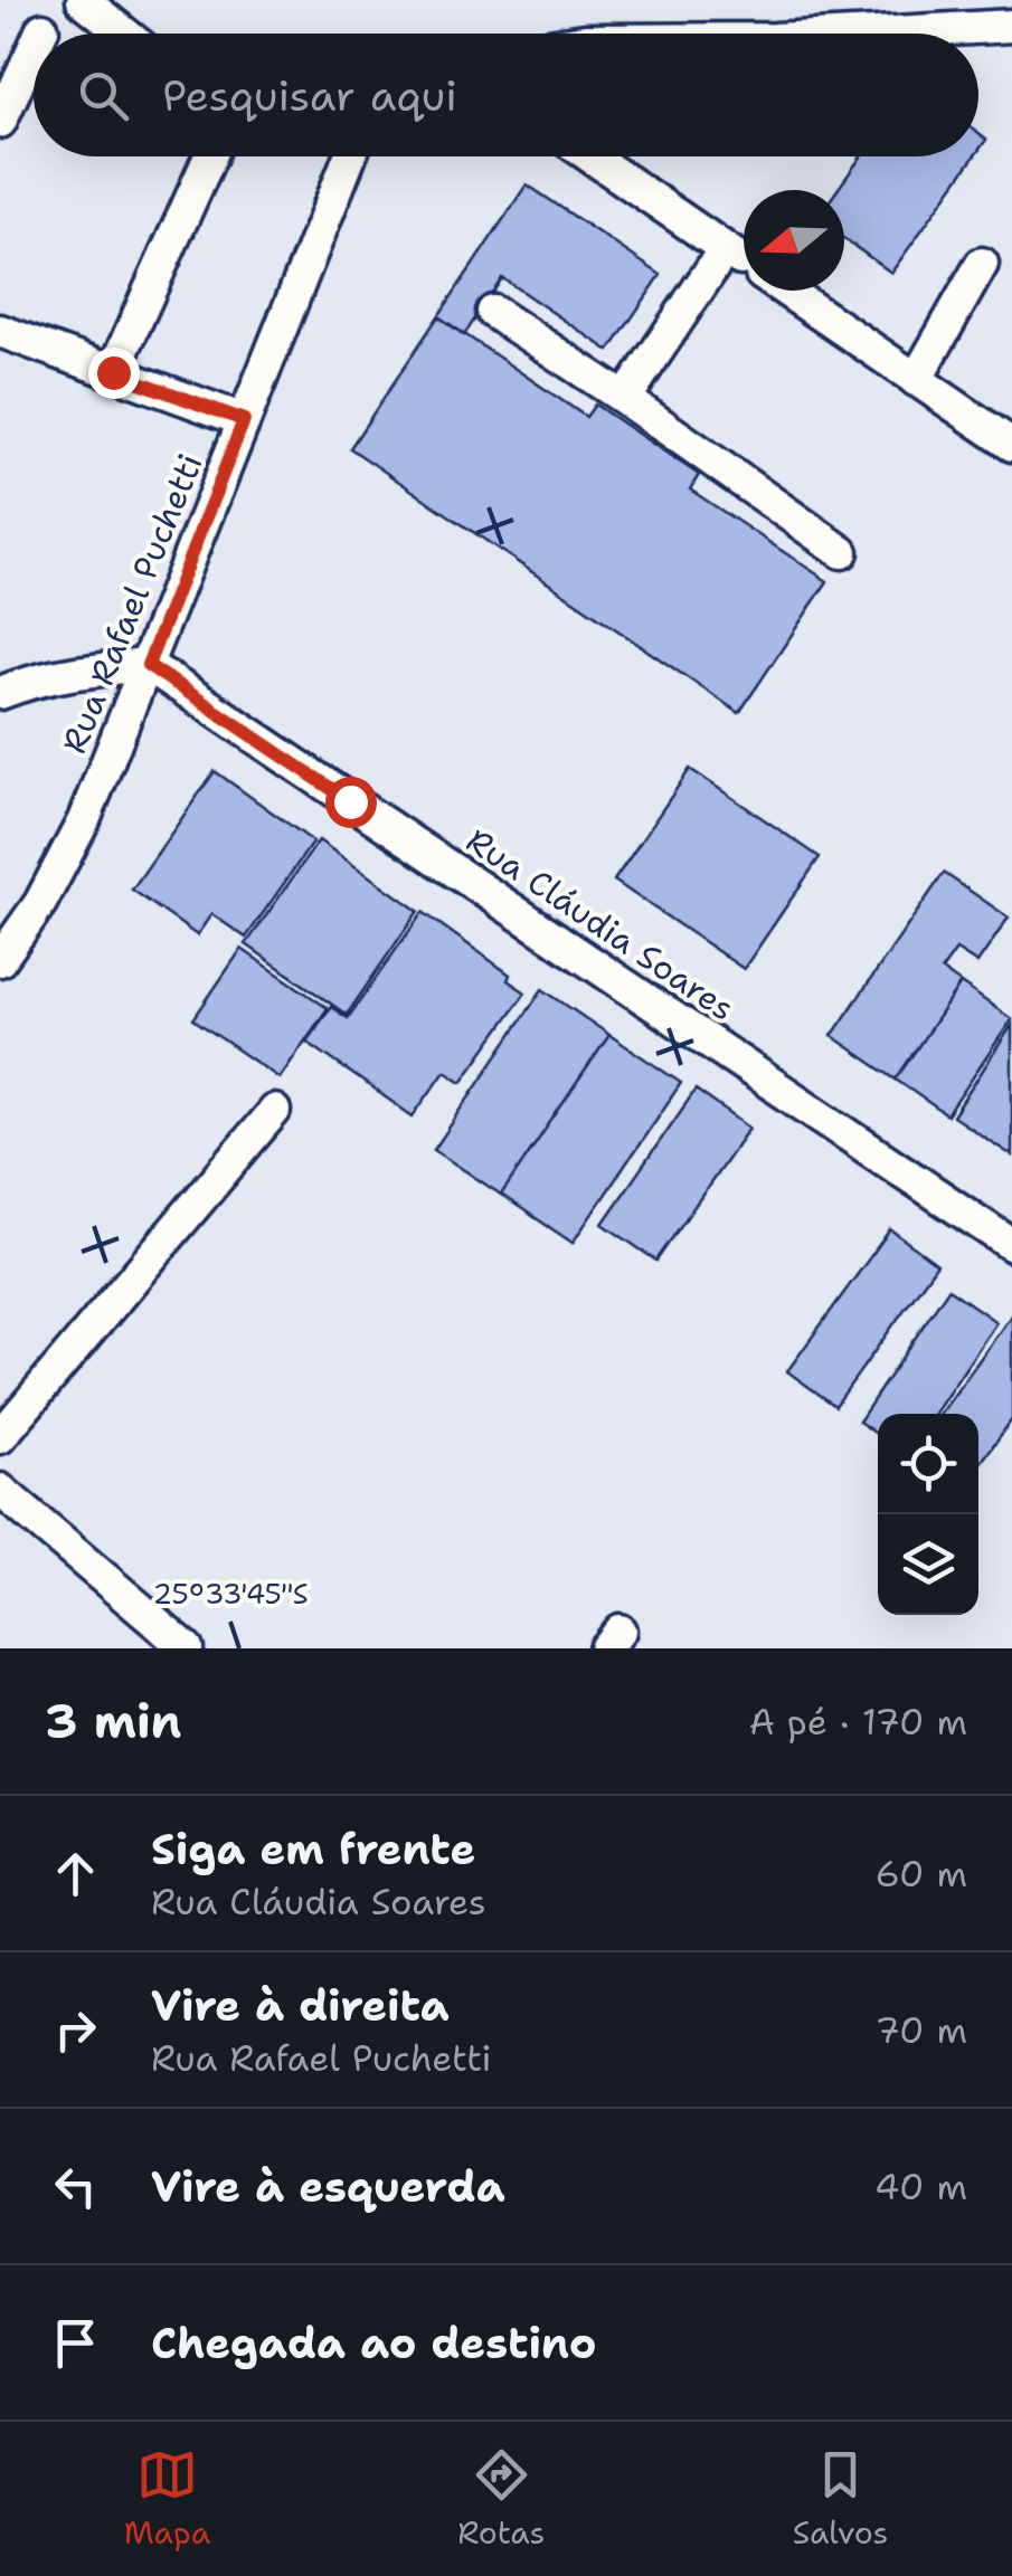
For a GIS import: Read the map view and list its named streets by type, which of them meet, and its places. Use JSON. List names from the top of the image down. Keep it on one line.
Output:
{"streets":{"street":["Rua Rafael Puchetti","Rua Cláudia Soares"]},"crossings":[["Rua Rafael Puchetti","Rua Cláudia Soares"]],"north":"left","page":{"search":"Pesquisar aqui","heading":["3 min","A pé · 170 m"],"list":[["Siga em frente","Rua Cláudia Soares","60 m"],["Vire à direita","Rua Rafael Puchetti","70 m"],["Vire à esquerda","40 m"],"Chegada ao destino"],"nav":["Mapa","Rotas","Salvos"]},"coordinates":["25°33'45\"S"]}
